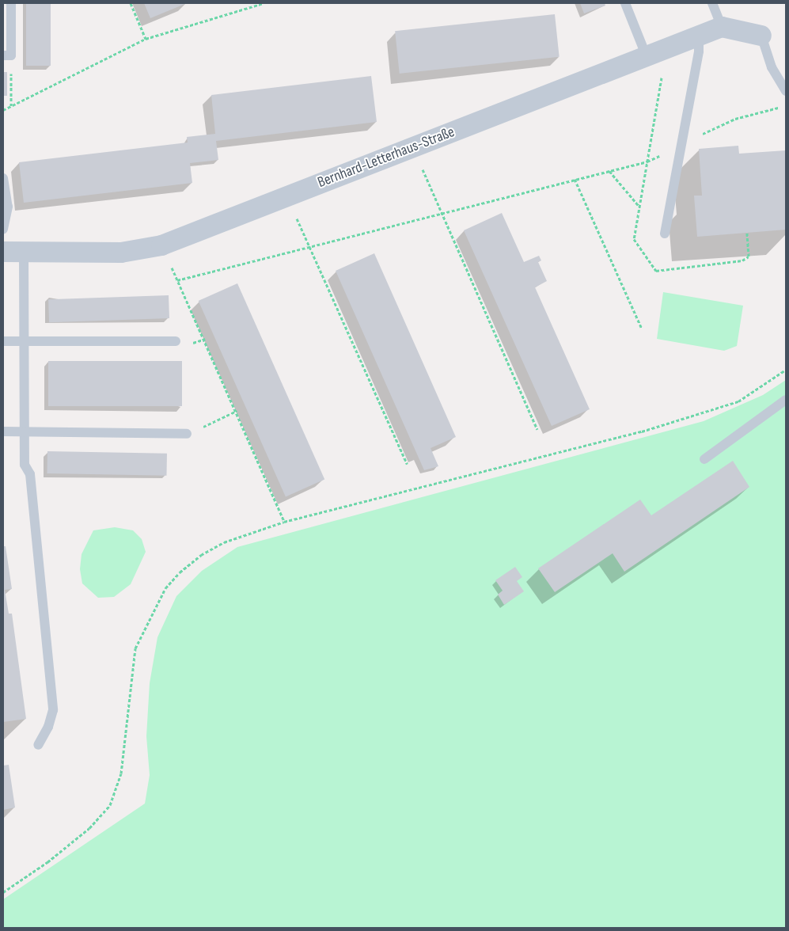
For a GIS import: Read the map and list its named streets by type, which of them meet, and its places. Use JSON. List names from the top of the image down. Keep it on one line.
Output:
{"streets":{"street":["Bernhard-Letterhaus-Straße"]}}
